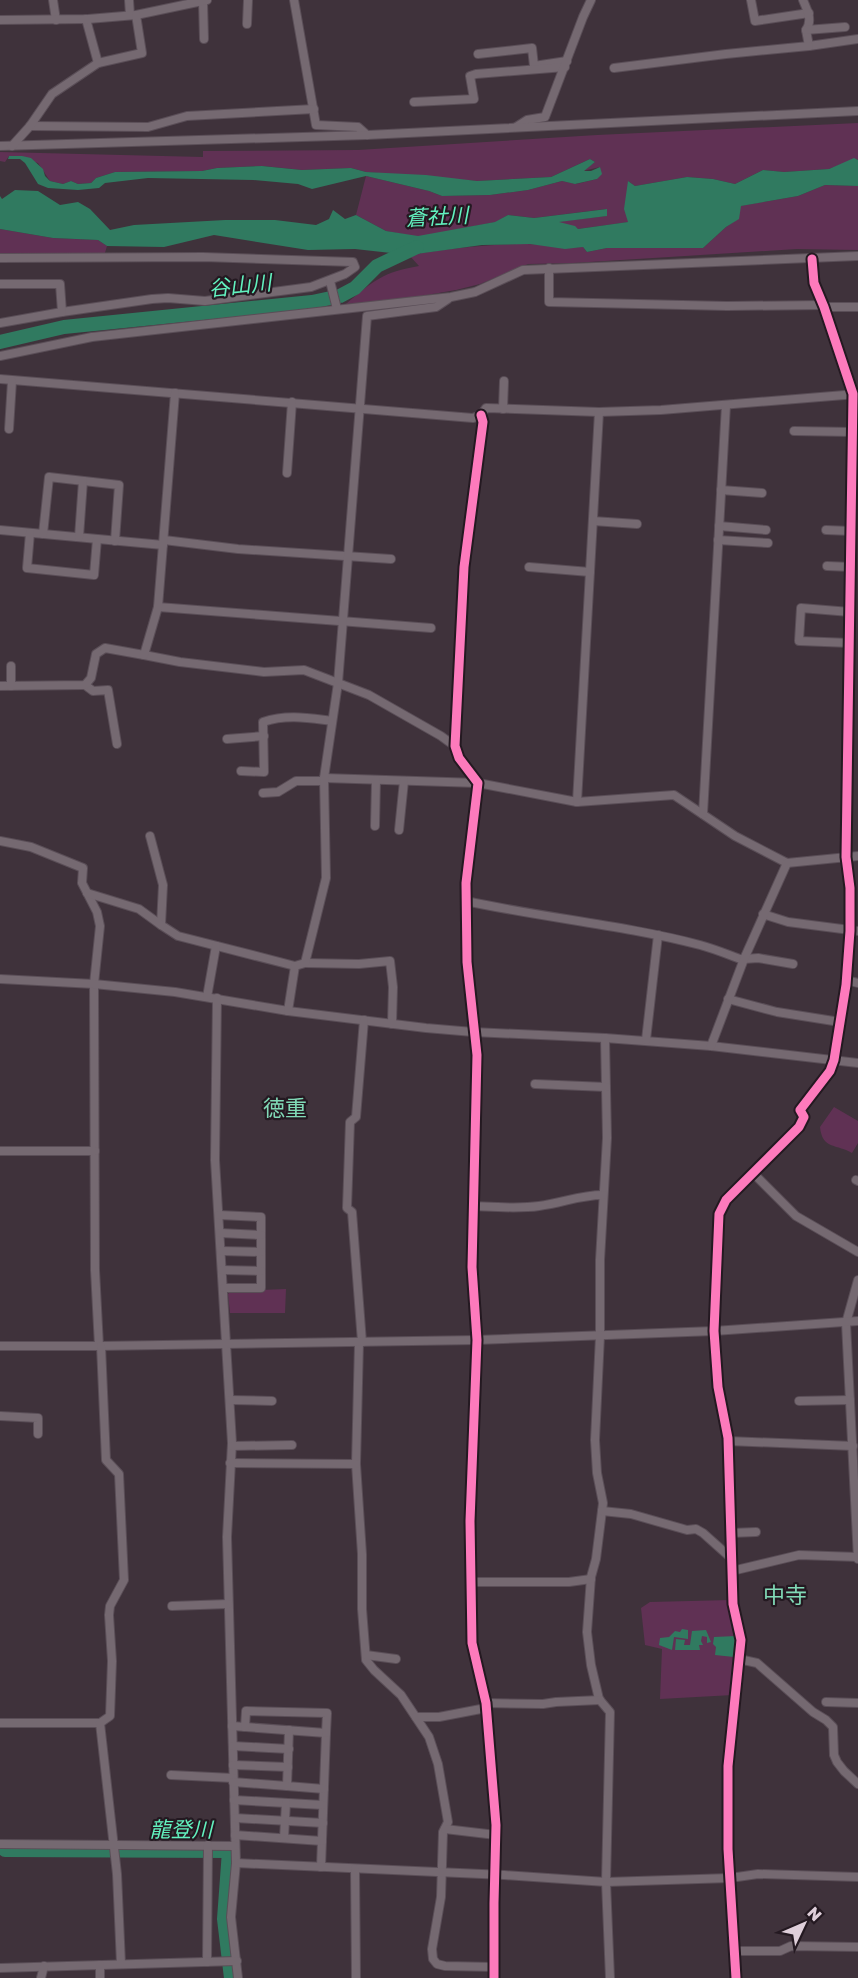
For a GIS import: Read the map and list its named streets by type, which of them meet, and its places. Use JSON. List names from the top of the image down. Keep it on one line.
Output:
{"districts":["徳重","中寺"],"water":["蒼社川","谷山川","龍登川"],"north":"top right"}
